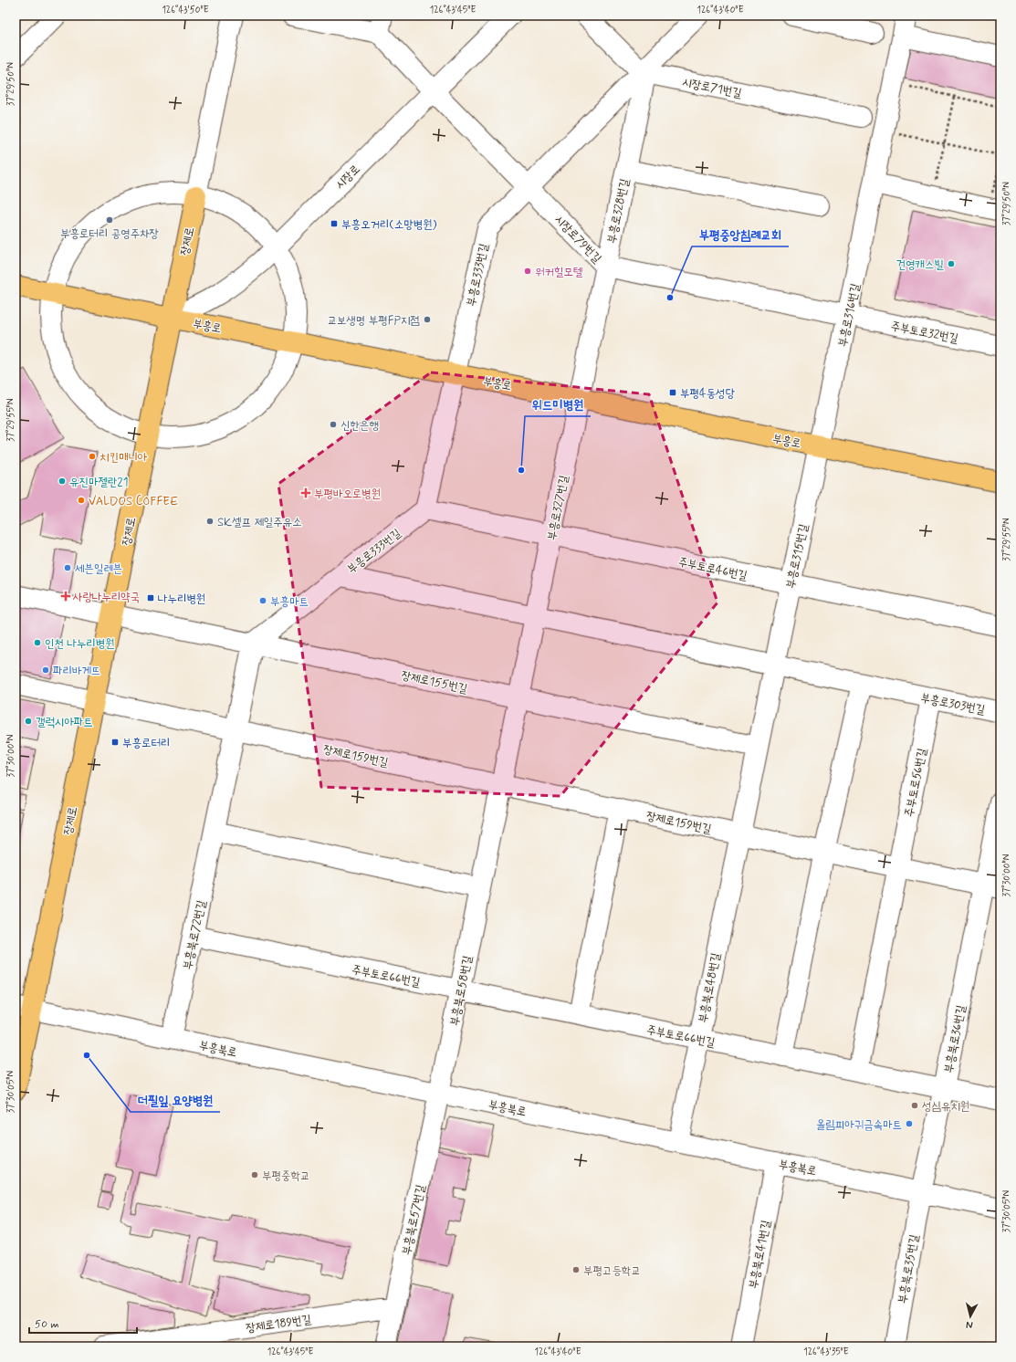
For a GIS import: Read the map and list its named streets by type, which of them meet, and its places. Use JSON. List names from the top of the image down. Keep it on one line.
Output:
{"streets":{"main road":["장제로","부흥로"],"street":["시장로71번길","시장로","부흥로328번길","시장로79번길","부흥로333번길","부흥로316번길","주부토로32번길","부흥로327번길","부흥로315번길","주부토로46번길","장제로155번길","부흥로303번길","장제로159번길","주부토로56번길","부흥북로72번길","주부토로66번길","부흥북로48번길","부흥북로58번길","부흥북로36번길","부흥북로","부흥북로57번길","부흥북로41번길","부흥북로35번길","장제로189번길"]},"crossings":[["시장로71번길","부흥로328번길"],["시장로71번길","부흥로333번길"],["시장로","시장로79번길"],["시장로","장제로"],["시장로","부흥로"],["부흥로328번길","시장로79번길"],["부흥로328번길","부흥로333번길"],["부흥로328번길","부흥로"],["부흥로328번길","부흥로327번길"],["시장로79번길","부흥로333번길"],["시장로79번길","부흥로316번길"],["시장로79번길","주부토로32번길"],["장제로","부흥로"],["장제로","장제로155번길"],["장제로","장제로159번길"],["장제로","부흥북로"],["부흥로333번길","부흥로"],["부흥로333번길","부흥로327번길"],["부흥로333번길","주부토로46번길"],["부흥로333번길","장제로155번길"],["부흥로316번길","부흥로"],["부흥로316번길","주부토로32번길"],["부흥로316번길","부흥로315번길"],["부흥로","부흥로327번길"],["부흥로","부흥로315번길"],["부흥로327번길","주부토로46번길"],["부흥로327번길","장제로155번길"],["부흥로327번길","장제로159번길"],["부흥로327번길","부흥북로58번길"],["부흥로315번길","주부토로46번길"],["부흥로315번길","장제로155번길"],["부흥로315번길","장제로159번길"],["부흥로315번길","부흥북로48번길"],["부흥로303번길","주부토로56번길"],["장제로159번길","부흥북로72번길"],["장제로159번길","부흥북로48번길"],["장제로159번길","부흥북로58번길"],["주부토로56번길","주부토로66번길"],["부흥북로72번길","주부토로66번길"],["부흥북로72번길","부흥북로"],["주부토로66번길","부흥북로48번길"],["주부토로66번길","부흥북로58번길"],["주부토로66번길","부흥북로36번길"],["부흥북로48번길","부흥북로"],["부흥북로58번길","부흥북로"],["부흥북로58번길","부흥북로57번길"],["부흥북로36번길","부흥북로"],["부흥북로36번길","부흥북로35번길"],["부흥북로","부흥북로57번길"],["부흥북로","부흥북로41번길"],["부흥북로","부흥북로35번길"],["부흥북로57번길","장제로189번길"]],"places":{"other":["부흥로터리 공영주차장","건영캐스빌","워커힐모텔","부평중앙침례교회","교보생명 부평FP지점","신한은행","치킨매니아","위드미병원","유진마젤란21","VALDOS COFFEE","SK셀프 제일주유소","세븐일레븐","부흥마트","인천 나누리병원","파리바게뜨","갤럭시아파트","더필잎 요양병원","성심유치원","올림피아귀금속마트","부평중학교","부평고등학교"],"transit":["부흥오거리(소망병원)","부평4동성당","나누리병원","부흥로터리"],"health":["부평바오로병원","사랑나누리약국"]},"scale_bar":"50 m","north":"bottom","coordinates":["126°43'50\"E","126°43'45\"E","126°43'40\"E","37°29'50\"N","37°29'55\"N","37°30'00\"N","37°30'05\"N","126°43'35\"E"]}
